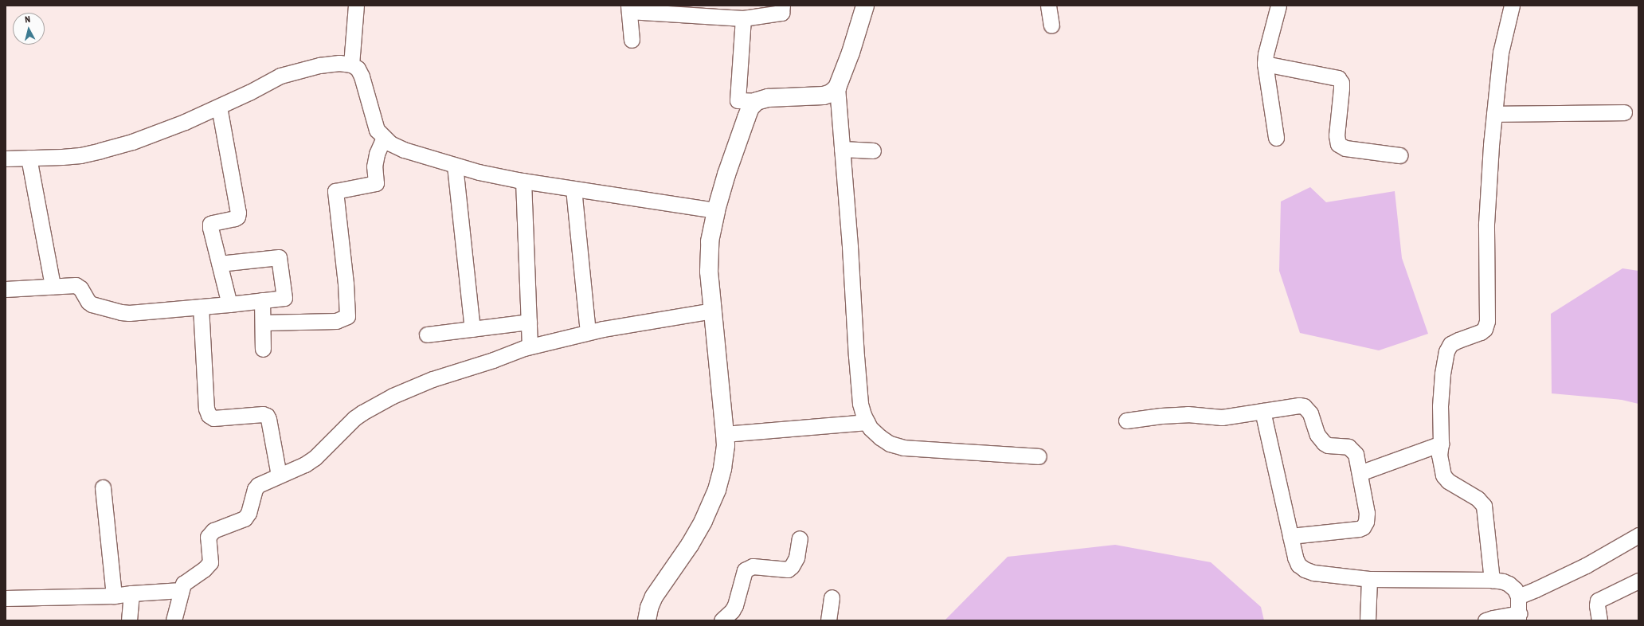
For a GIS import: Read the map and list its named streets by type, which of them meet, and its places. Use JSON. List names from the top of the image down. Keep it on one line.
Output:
{"north":"top"}
